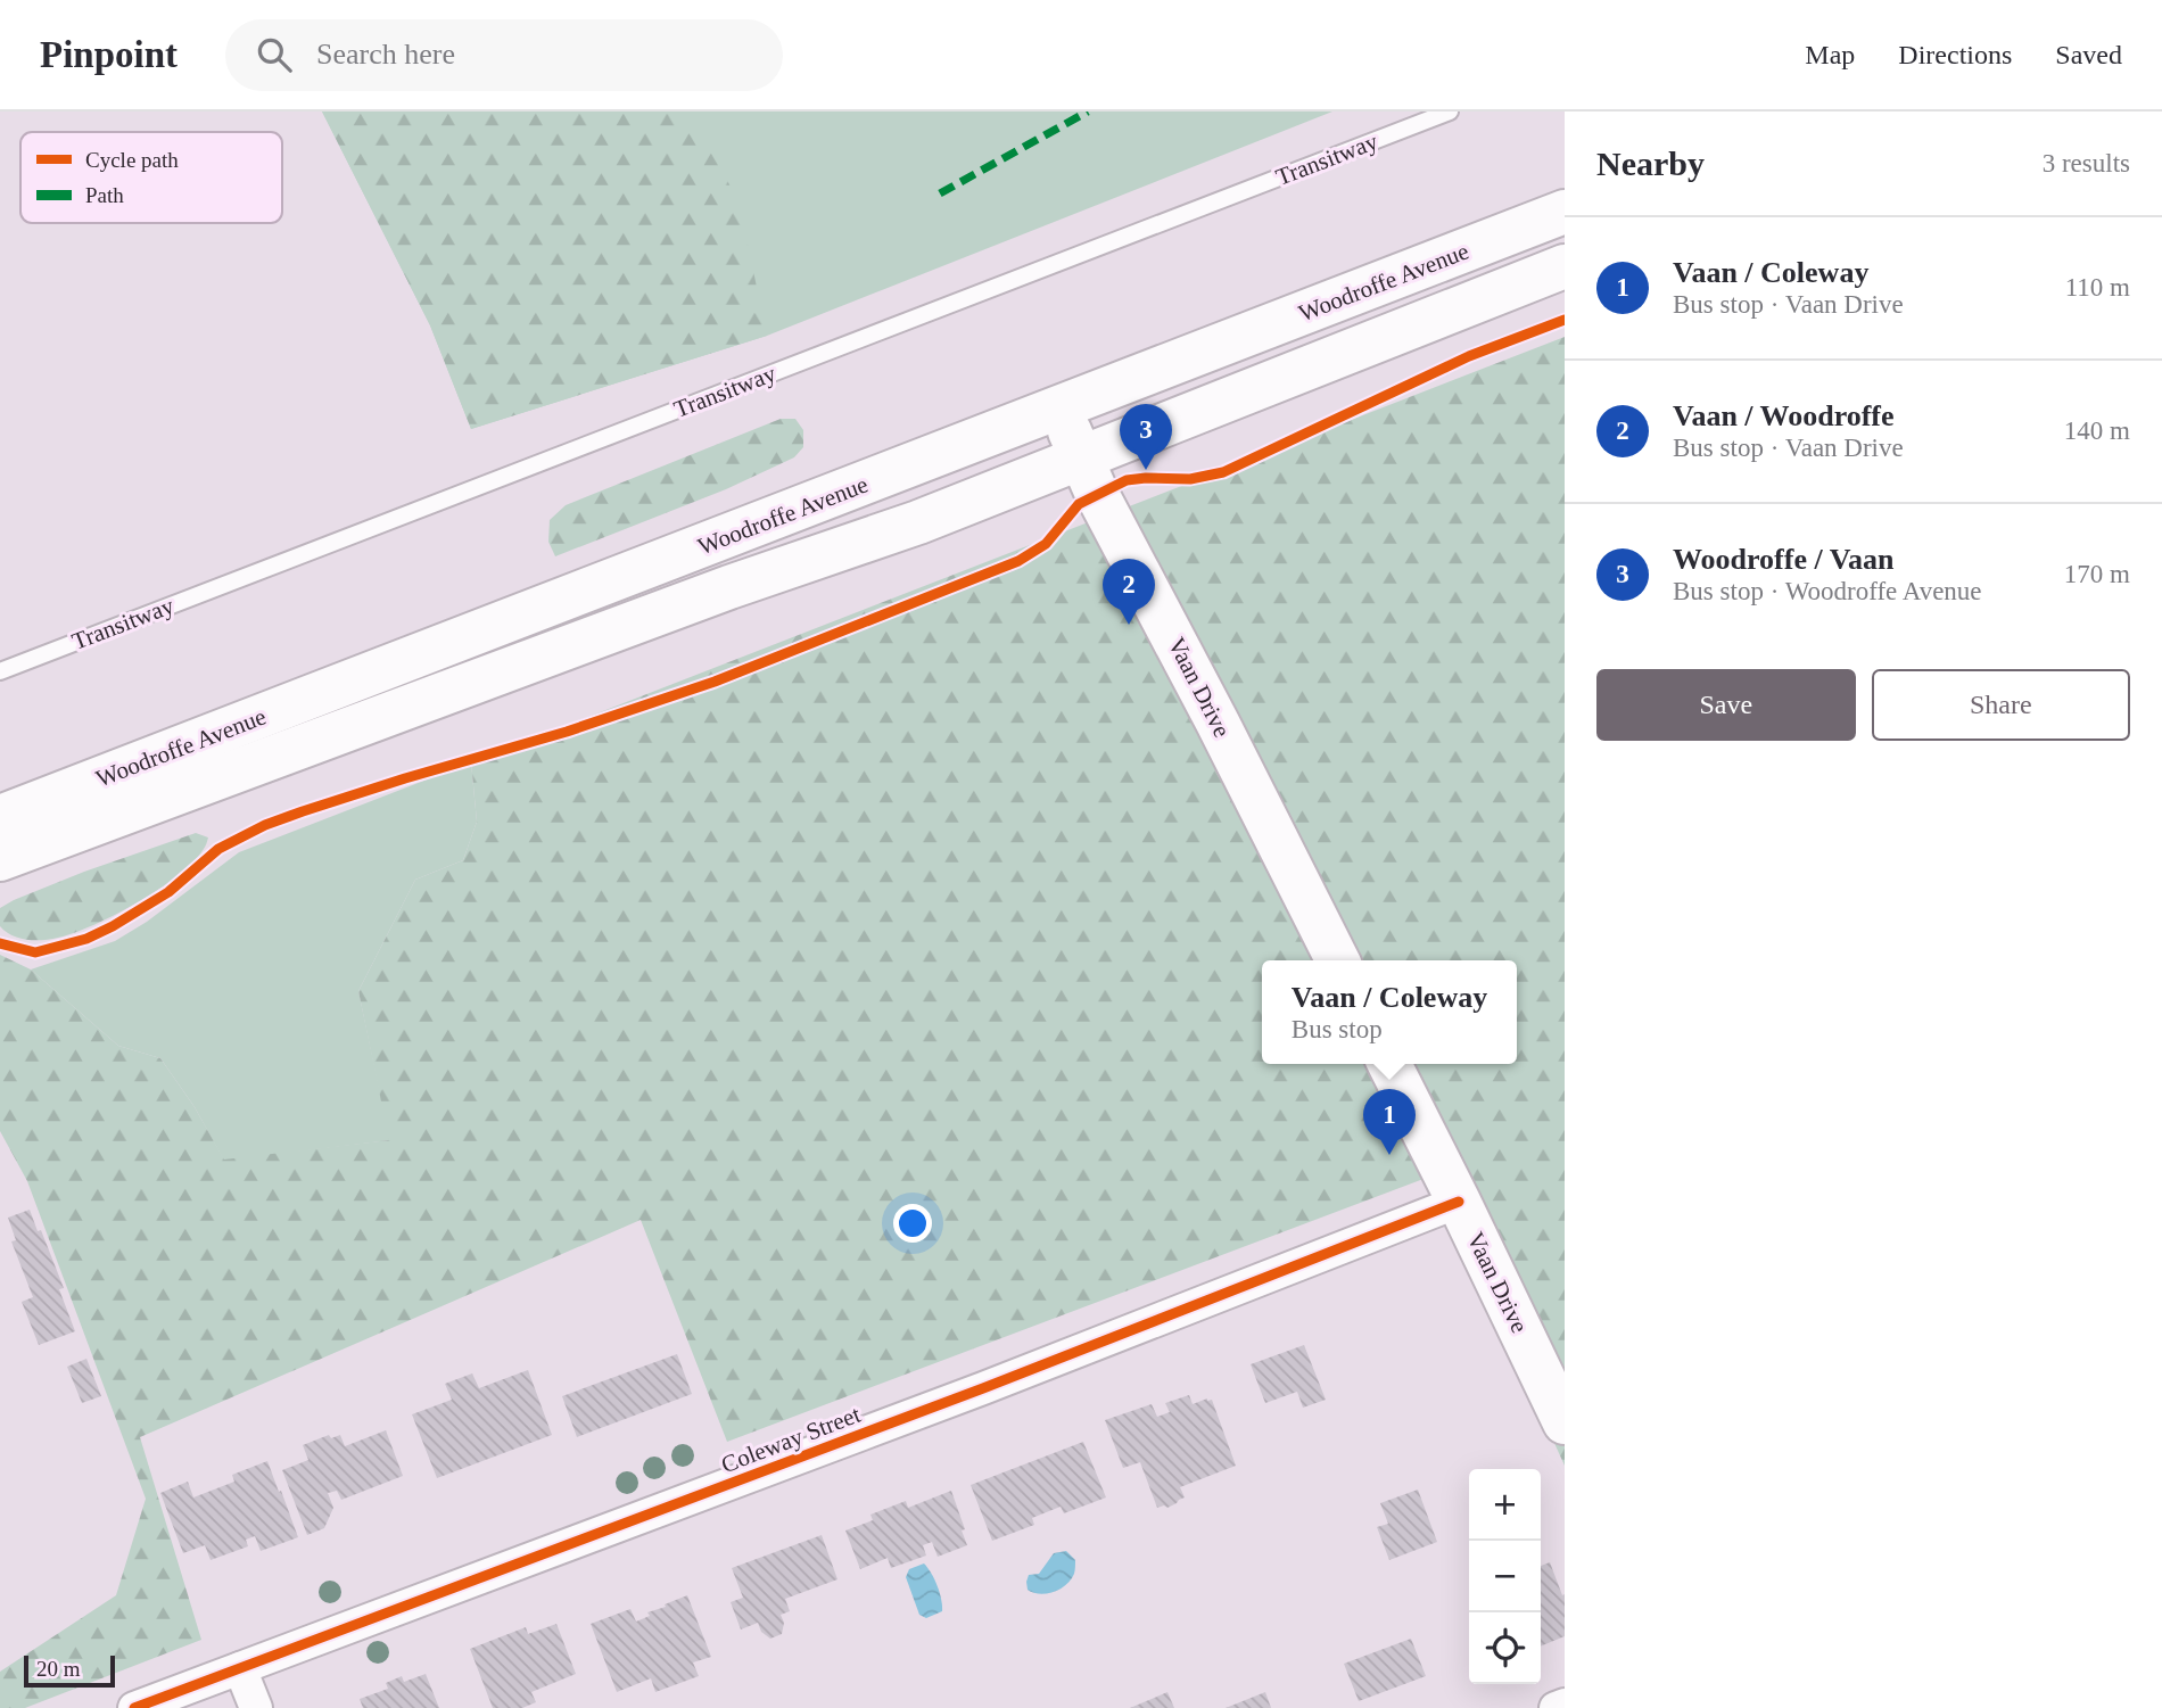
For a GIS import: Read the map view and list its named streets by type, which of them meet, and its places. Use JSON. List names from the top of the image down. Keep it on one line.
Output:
{"streets":{"main road":["Woodroffe Avenue","Vaan Drive"],"street":["Coleway Street"],"lane":["Transitway"]},"crossings":[["Woodroffe Avenue","Vaan Drive"],["Vaan Drive","Coleway Street"]],"legend":["Cycle path","Path"],"scale_bar":"20 m","page":{"header":"Pinpoint","search":"Search here","nav":["Map","Directions","Saved"],"heading":["Nearby","3 results"],"list":[{"mark":"1","name":"Vaan / Coleway","note":"Bus stop · Vaan Drive","value":"110 m"},{"mark":"2","name":"Vaan / Woodroffe","note":"Bus stop · Vaan Drive","value":"140 m"},{"mark":"3","name":"Woodroffe / Vaan","note":"Bus stop · Woodroffe Avenue","value":"170 m"}],"pins":["3","2","1"],"buttons":["Save","Share"],"popup":["Vaan / Coleway","Bus stop"],"map_buttons":["+","−"],"scale":"20 m"}}
